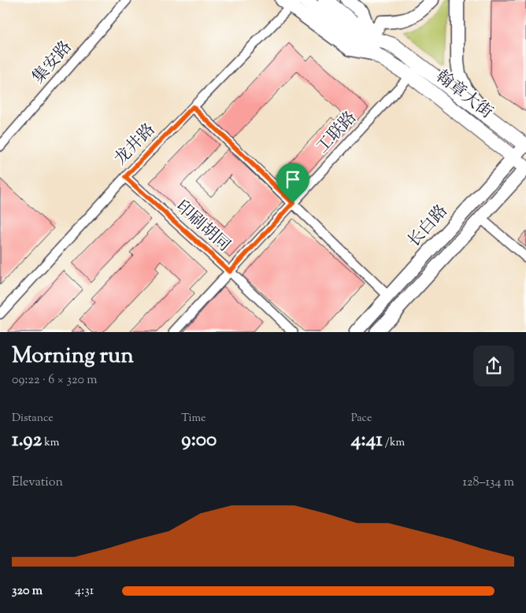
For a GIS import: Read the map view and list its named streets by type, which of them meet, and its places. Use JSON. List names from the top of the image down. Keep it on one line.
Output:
{"streets":{"main road":["翰章大街","长白路"],"street":["集安路","工联路","龙井路","印刷胡同"]},"crossings":[["翰章大街","工联路"],["翰章大街","龙井路"],["翰章大街","长白路"],["工联路","印刷胡同"],["龙井路","印刷胡同"]],"page":{"heading":["Morning run","09:22 · 6 × 320 m"],"stats":[["Distance","1.92 km"],["Time","9:00"],["Pace","4:41 /km"]],"chart":["Elevation","128–134 m"],"list":[{"name":"320 m","note":"4:31"}]}}
